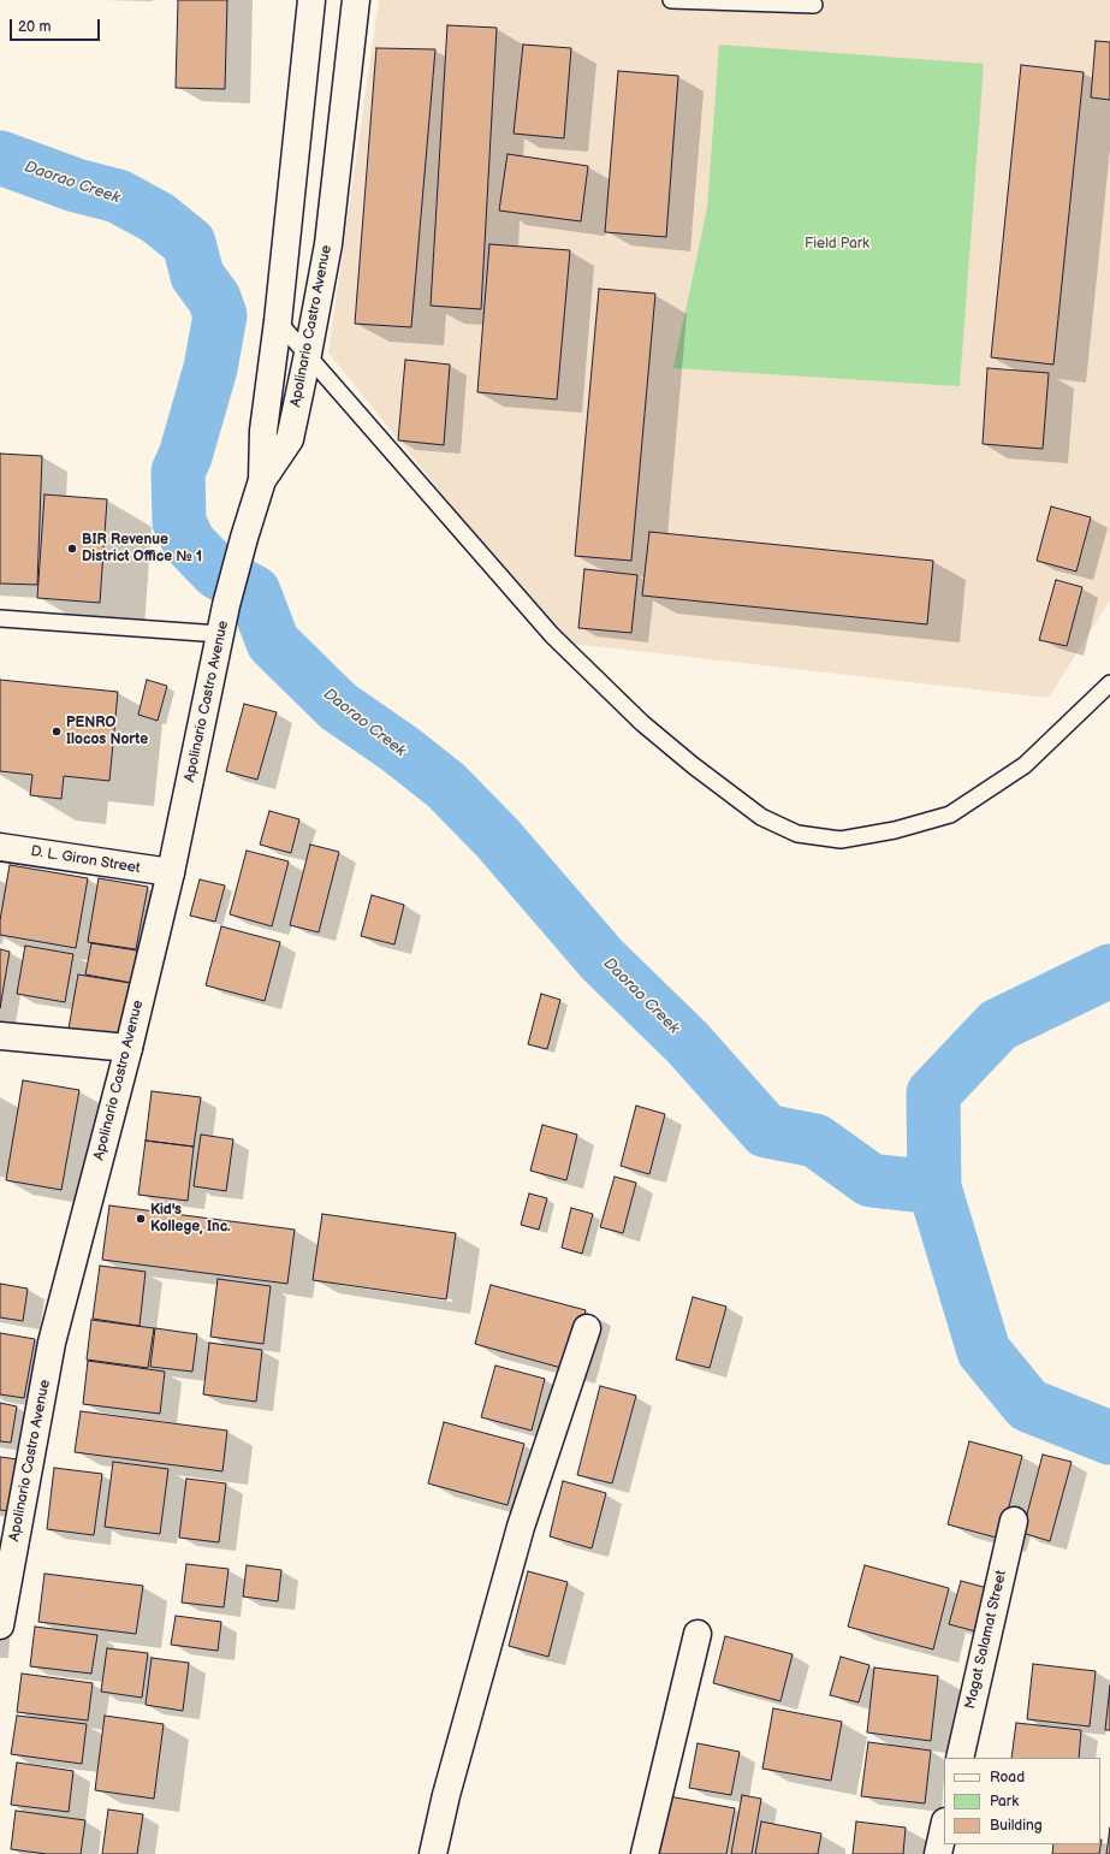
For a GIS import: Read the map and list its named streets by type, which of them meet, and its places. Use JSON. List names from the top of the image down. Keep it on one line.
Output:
{"streets":{"main road":["Apolinario Castro Avenue","D. L. Giron Street","Magat Salamat Street"]},"crossings":[["Apolinario Castro Avenue","D. L. Giron Street"]],"water":["Daorao Creek"],"parks":["Field Park"],"places":["BIR Revenue District Office № 1","PENRO Ilocos Norte","Kid's Kollege, Inc."],"legend":["Road","Park","Building"],"scale_bar":"20 m"}
